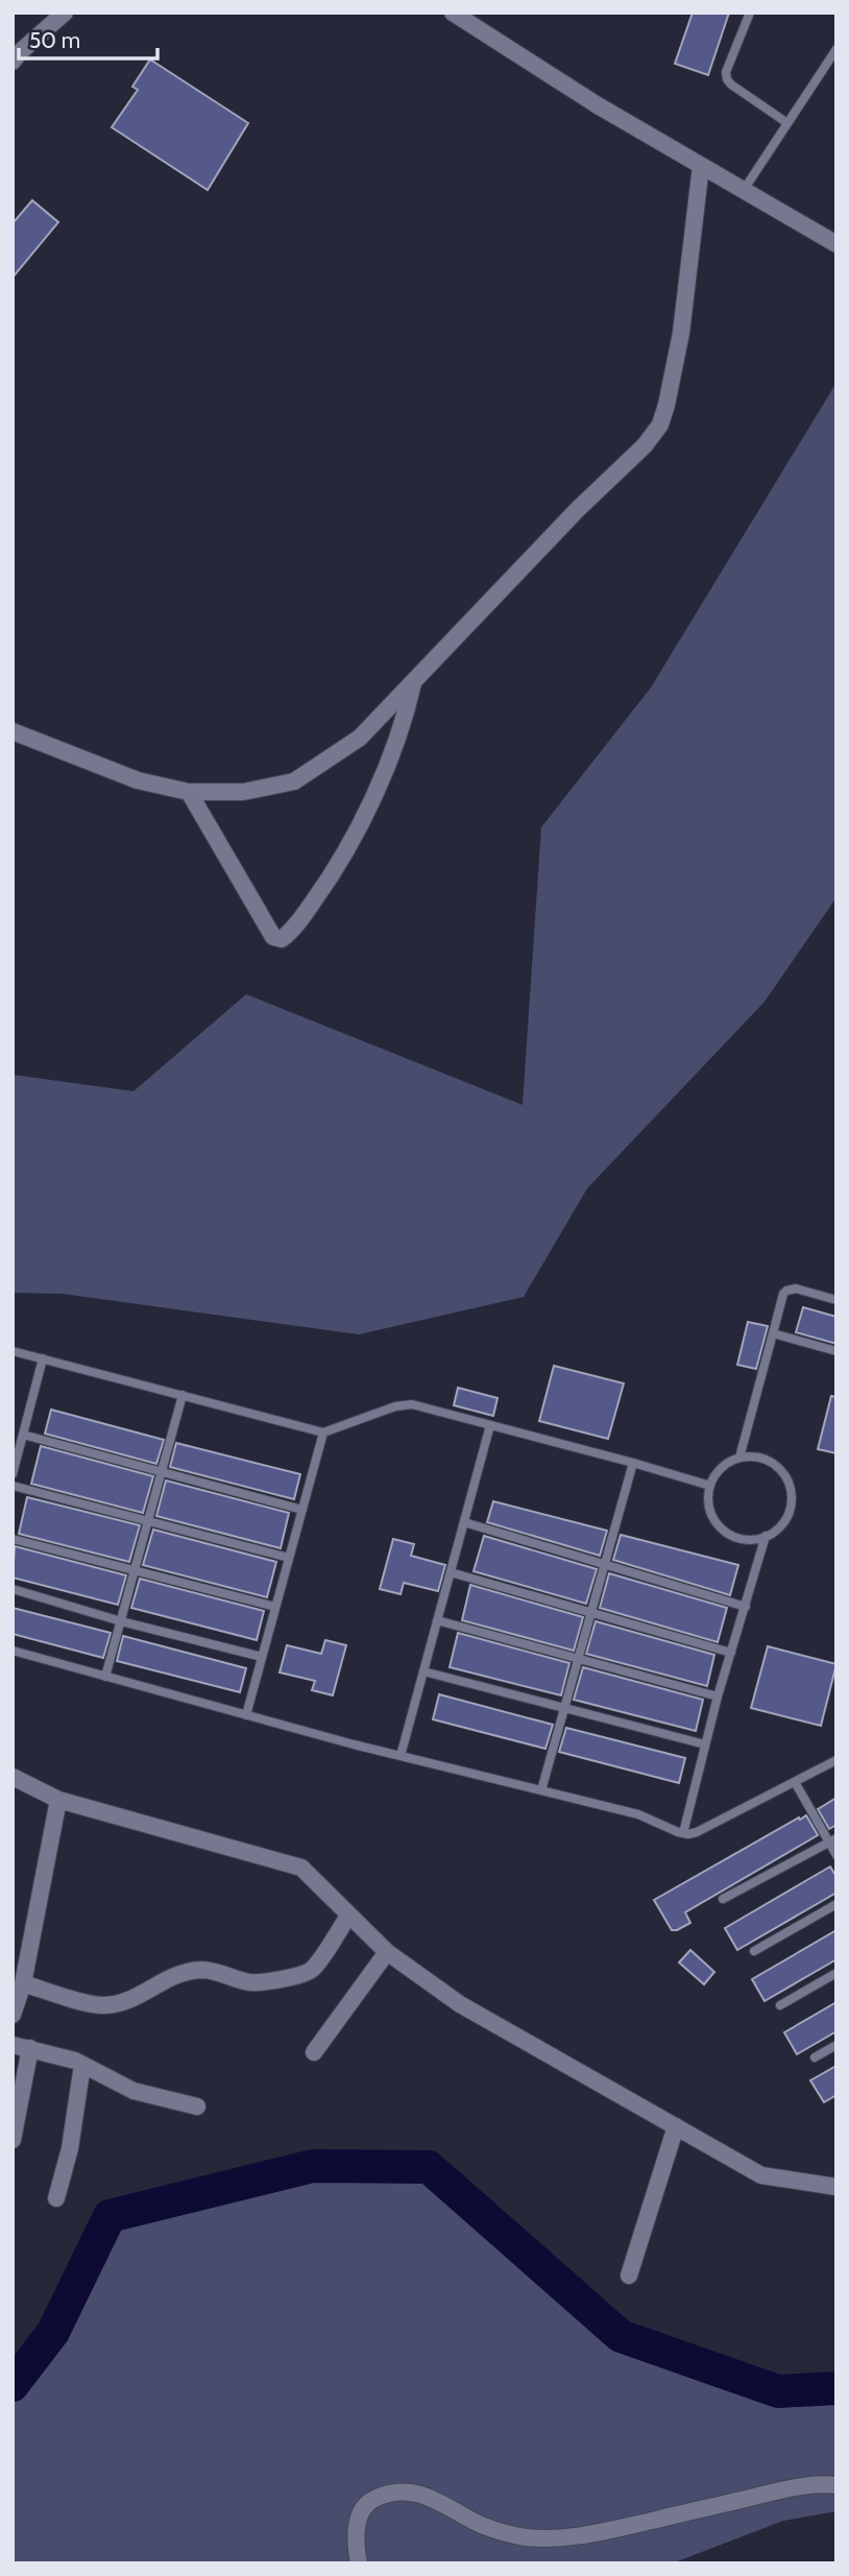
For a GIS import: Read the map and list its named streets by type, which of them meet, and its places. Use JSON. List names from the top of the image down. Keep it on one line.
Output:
{"scale_bar":"50 m"}
